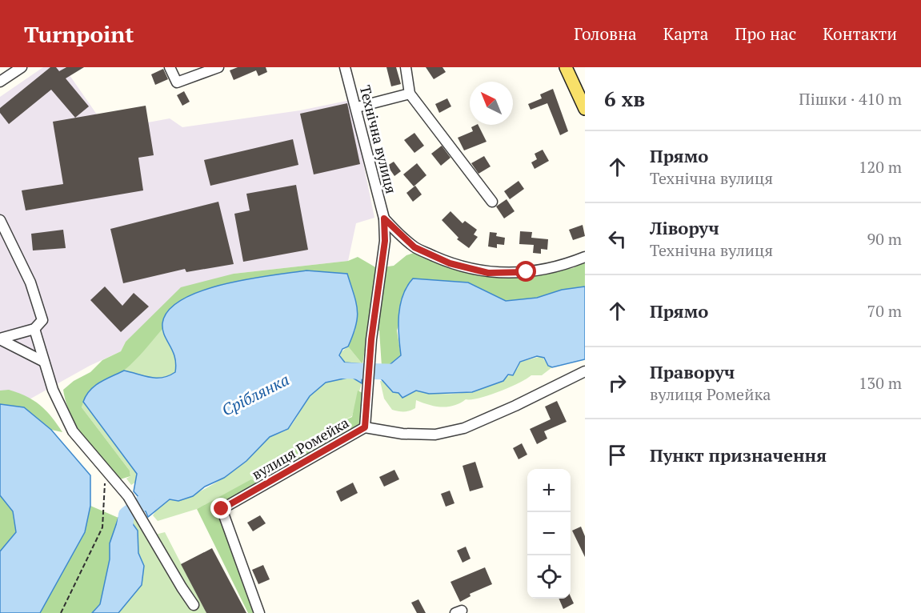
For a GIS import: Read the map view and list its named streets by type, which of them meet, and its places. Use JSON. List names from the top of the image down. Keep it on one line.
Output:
{"streets":{"street":["Технічна вулиця","вулиця Ромейка"]},"crossings":[["Технічна вулиця","вулиця Ромейка"]],"water":["Сріблянка"],"north":"top left","page":{"header":"Turnpoint","nav":["Головна","Карта","Про нас","Контакти"],"heading":["6 хв","Пішки · 410 m"],"list":[["Прямо","Технічна вулиця","120 m"],["Ліворуч","Технічна вулиця","90 m"],["Прямо","70 m"],["Праворуч","вулиця Ромейка","130 m"],"Пункт призначення"],"map_buttons":["+","−"]}}
